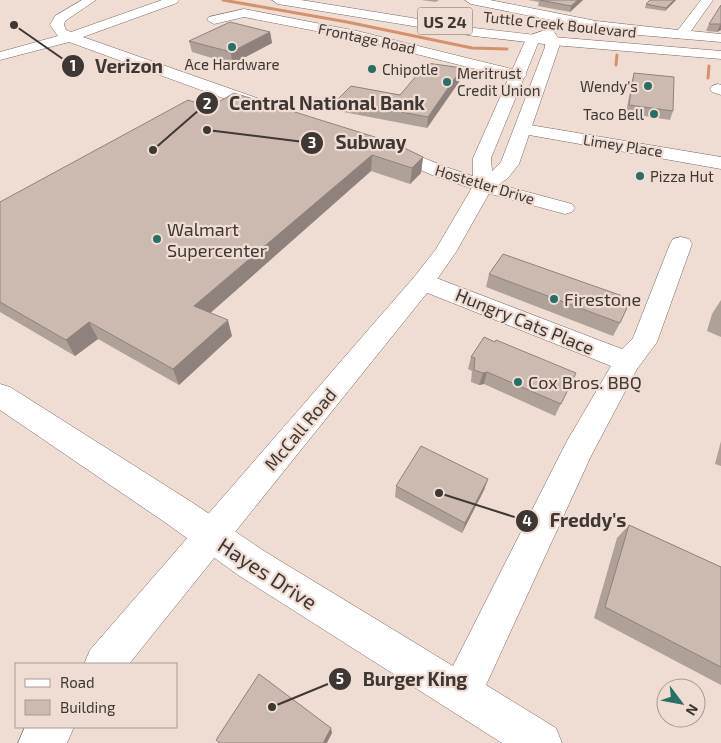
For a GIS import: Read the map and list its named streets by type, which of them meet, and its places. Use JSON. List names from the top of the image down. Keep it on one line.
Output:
{"streets":{"main road":["US 24","Tuttle Creek Boulevard","Frontage Road","Limey Place","Hostetler Drive","Hungry Cats Place","McCall Road","Hayes Drive"]},"crossings":[["Tuttle Creek Boulevard","McCall Road"],["Limey Place","McCall Road"],["Hostetler Drive","McCall Road"],["Hungry Cats Place","McCall Road"],["McCall Road","Hayes Drive"]],"places":["Verizon","Ace Hardware","Chipotle","Meritrust Credit Union","Wendy's","Taco Bell","Subway","Central National Bank","Pizza Hut","Walmart Supercenter","Firestone","Cox Bros. BBQ","Freddy's","Burger King"],"legend":["Road","Building"],"north":"bottom right"}
